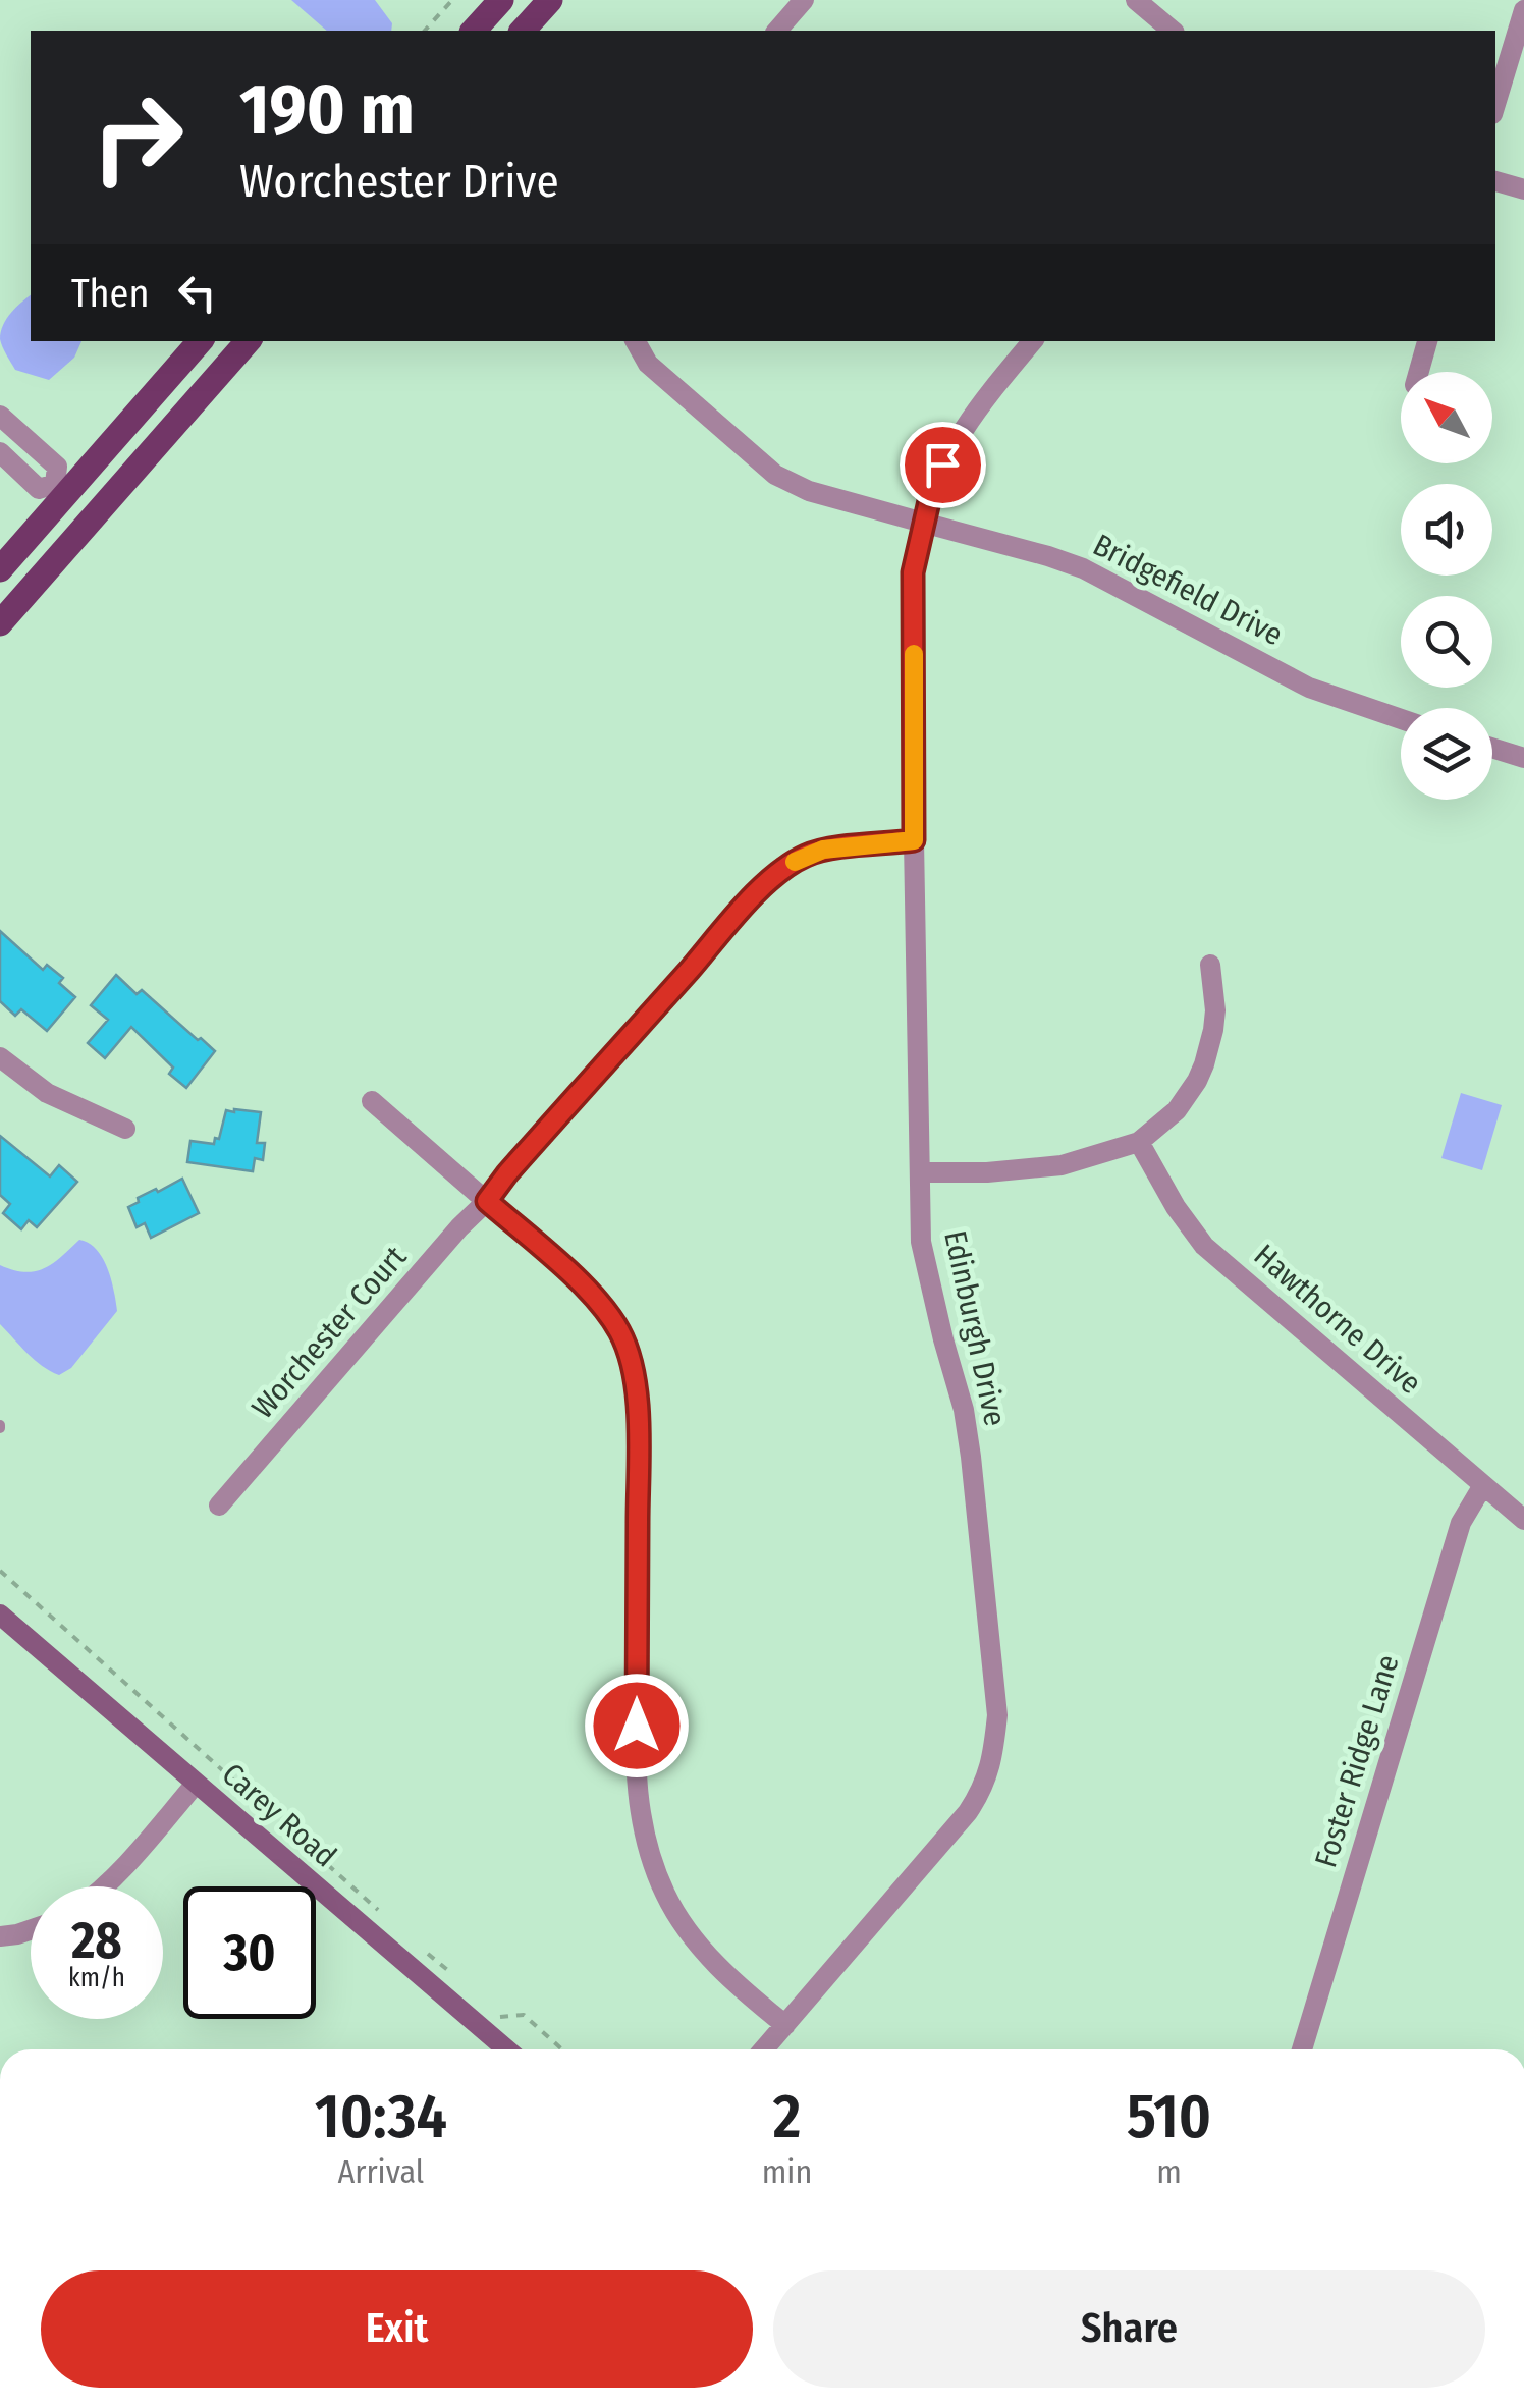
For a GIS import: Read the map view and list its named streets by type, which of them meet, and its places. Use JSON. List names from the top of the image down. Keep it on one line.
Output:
{"streets":{"street":["Bridgefield Drive","Hawthorne Drive","Edinburgh Drive","Worchester Court","Foster Ridge Lane","Carey Road"]},"crossings":[["Bridgefield Drive","Edinburgh Drive"],["Hawthorne Drive","Foster Ridge Lane"],["Edinburgh Drive","Worchester Court"]],"north":"top left","page":{"turn":["190 m","Worchester Drive"],"then":"Then","speed":"28 km/h","limit":"30","eta":["10:34","Arrival","2","min","510","m"],"buttons":["Exit","Share"]}}
